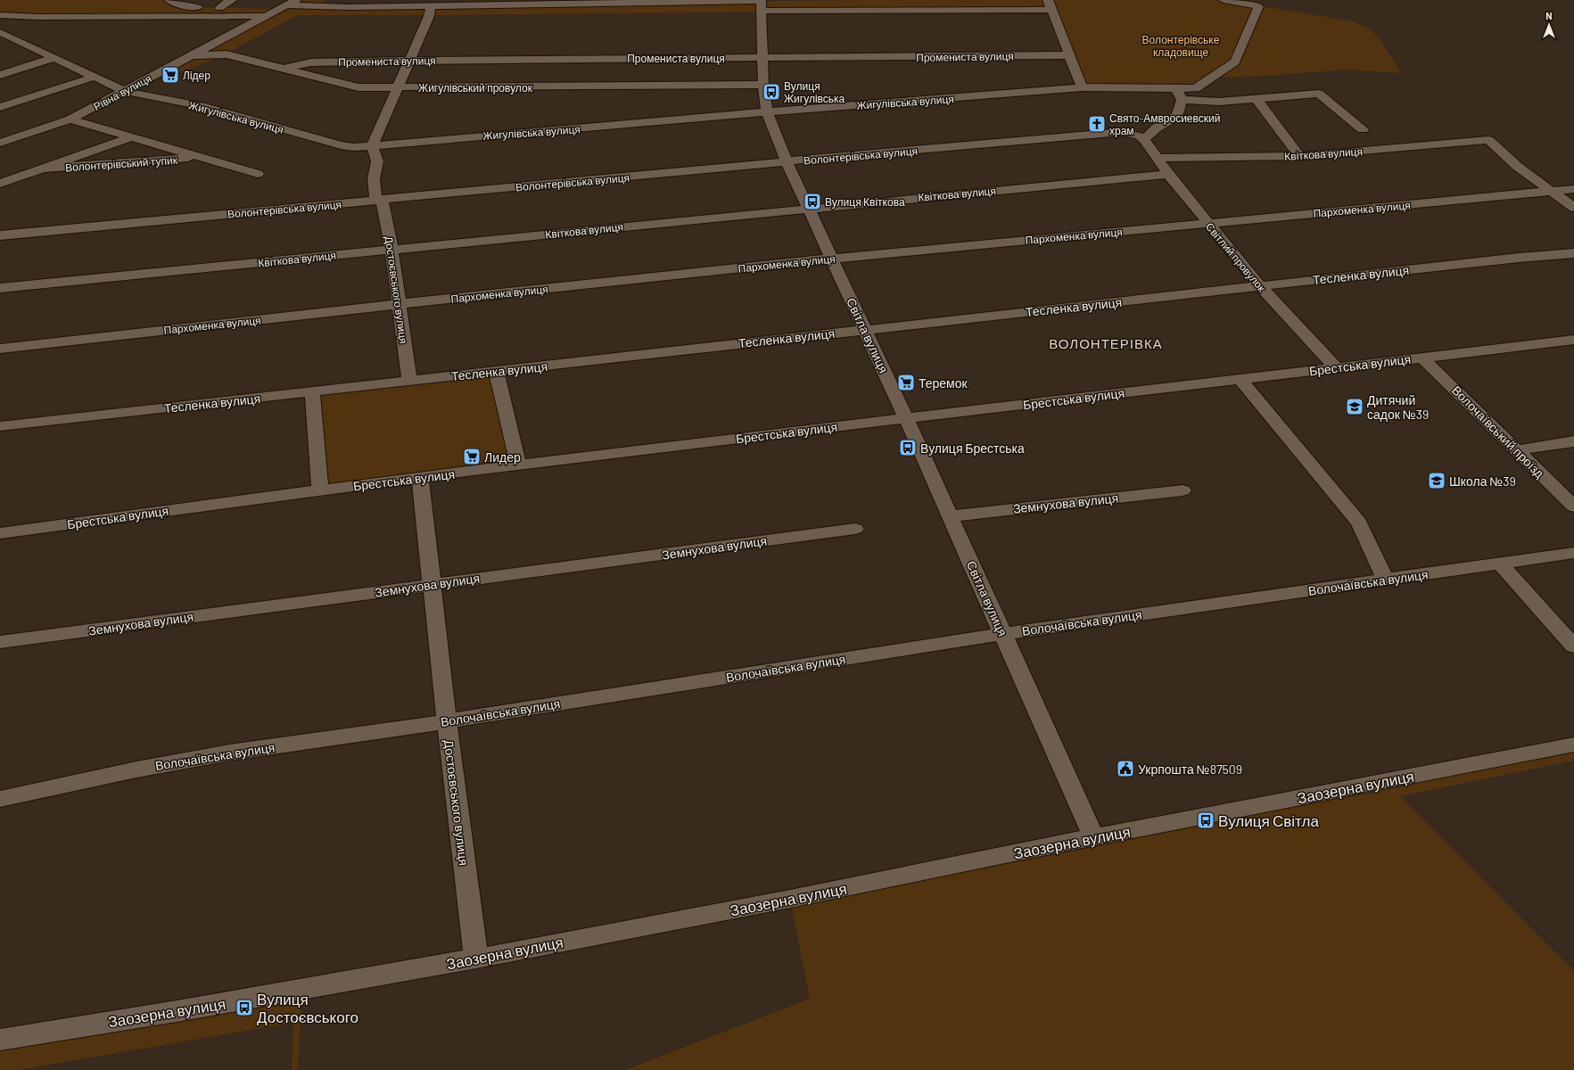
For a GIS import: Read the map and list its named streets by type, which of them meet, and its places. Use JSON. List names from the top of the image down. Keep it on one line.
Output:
{"streets":{"street":["Промениста вулиця","Жигулівський провулок","Рівна вулиця","Жигулівська вулиця","Квіткова вулиця","Волонтерівська вулиця","Волонтерівський тупик","Пархоменка вулиця","Світлий провулок","Тесленка вулиця","Достоєвського вулиця","Світла вулиця","Брестська вулиця","Волочаївський проїзд","Земнухова вулиця","Волочаївська вулиця","Заозерна вулиця"]},"crossings":[["Промениста вулиця","Жигулівський провулок"],["Промениста вулиця","Світла вулиця"],["Жигулівський провулок","Рівна вулиця"],["Жигулівський провулок","Світла вулиця"],["Рівна вулиця","Жигулівська вулиця"],["Рівна вулиця","Волонтерівський тупик"],["Жигулівська вулиця","Достоєвського вулиця"],["Жигулівська вулиця","Світла вулиця"],["Квіткова вулиця","Пархоменка вулиця"],["Квіткова вулиця","Світлий провулок"],["Квіткова вулиця","Достоєвського вулиця"],["Квіткова вулиця","Світла вулиця"],["Волонтерівська вулиця","Світлий провулок"],["Волонтерівська вулиця","Достоєвського вулиця"],["Волонтерівська вулиця","Світла вулиця"],["Пархоменка вулиця","Світлий провулок"],["Пархоменка вулиця","Достоєвського вулиця"],["Пархоменка вулиця","Світла вулиця"],["Світлий провулок","Тесленка вулиця"],["Світлий провулок","Брестська вулиця"],["Тесленка вулиця","Достоєвського вулиця"],["Тесленка вулиця","Світла вулиця"],["Достоєвського вулиця","Брестська вулиця"],["Достоєвського вулиця","Земнухова вулиця"],["Достоєвського вулиця","Волочаївська вулиця"],["Достоєвського вулиця","Заозерна вулиця"],["Світла вулиця","Брестська вулиця"],["Світла вулиця","Земнухова вулиця"],["Світла вулиця","Волочаївська вулиця"],["Світла вулиця","Заозерна вулиця"],["Брестська вулиця","Волочаївський проїзд"]],"districts":["ВОЛОНТЕРІВКА"],"parks":["Волонтерівське кладовище"],"places":{"supermarket":["Лідер","Теремок","Лидер"],"bus stop":["Вулиця Жигулівська","Вулиця Квіткова","Вулиця Брестська","Вулиця Світла","Вулиця Достоєвського"],"church":["Свято-Амвросиевский храм"],"school or university":["Дитячий садок №39","Школа №39"],"public building":["Укрпошта №87509"]},"north":"top"}
